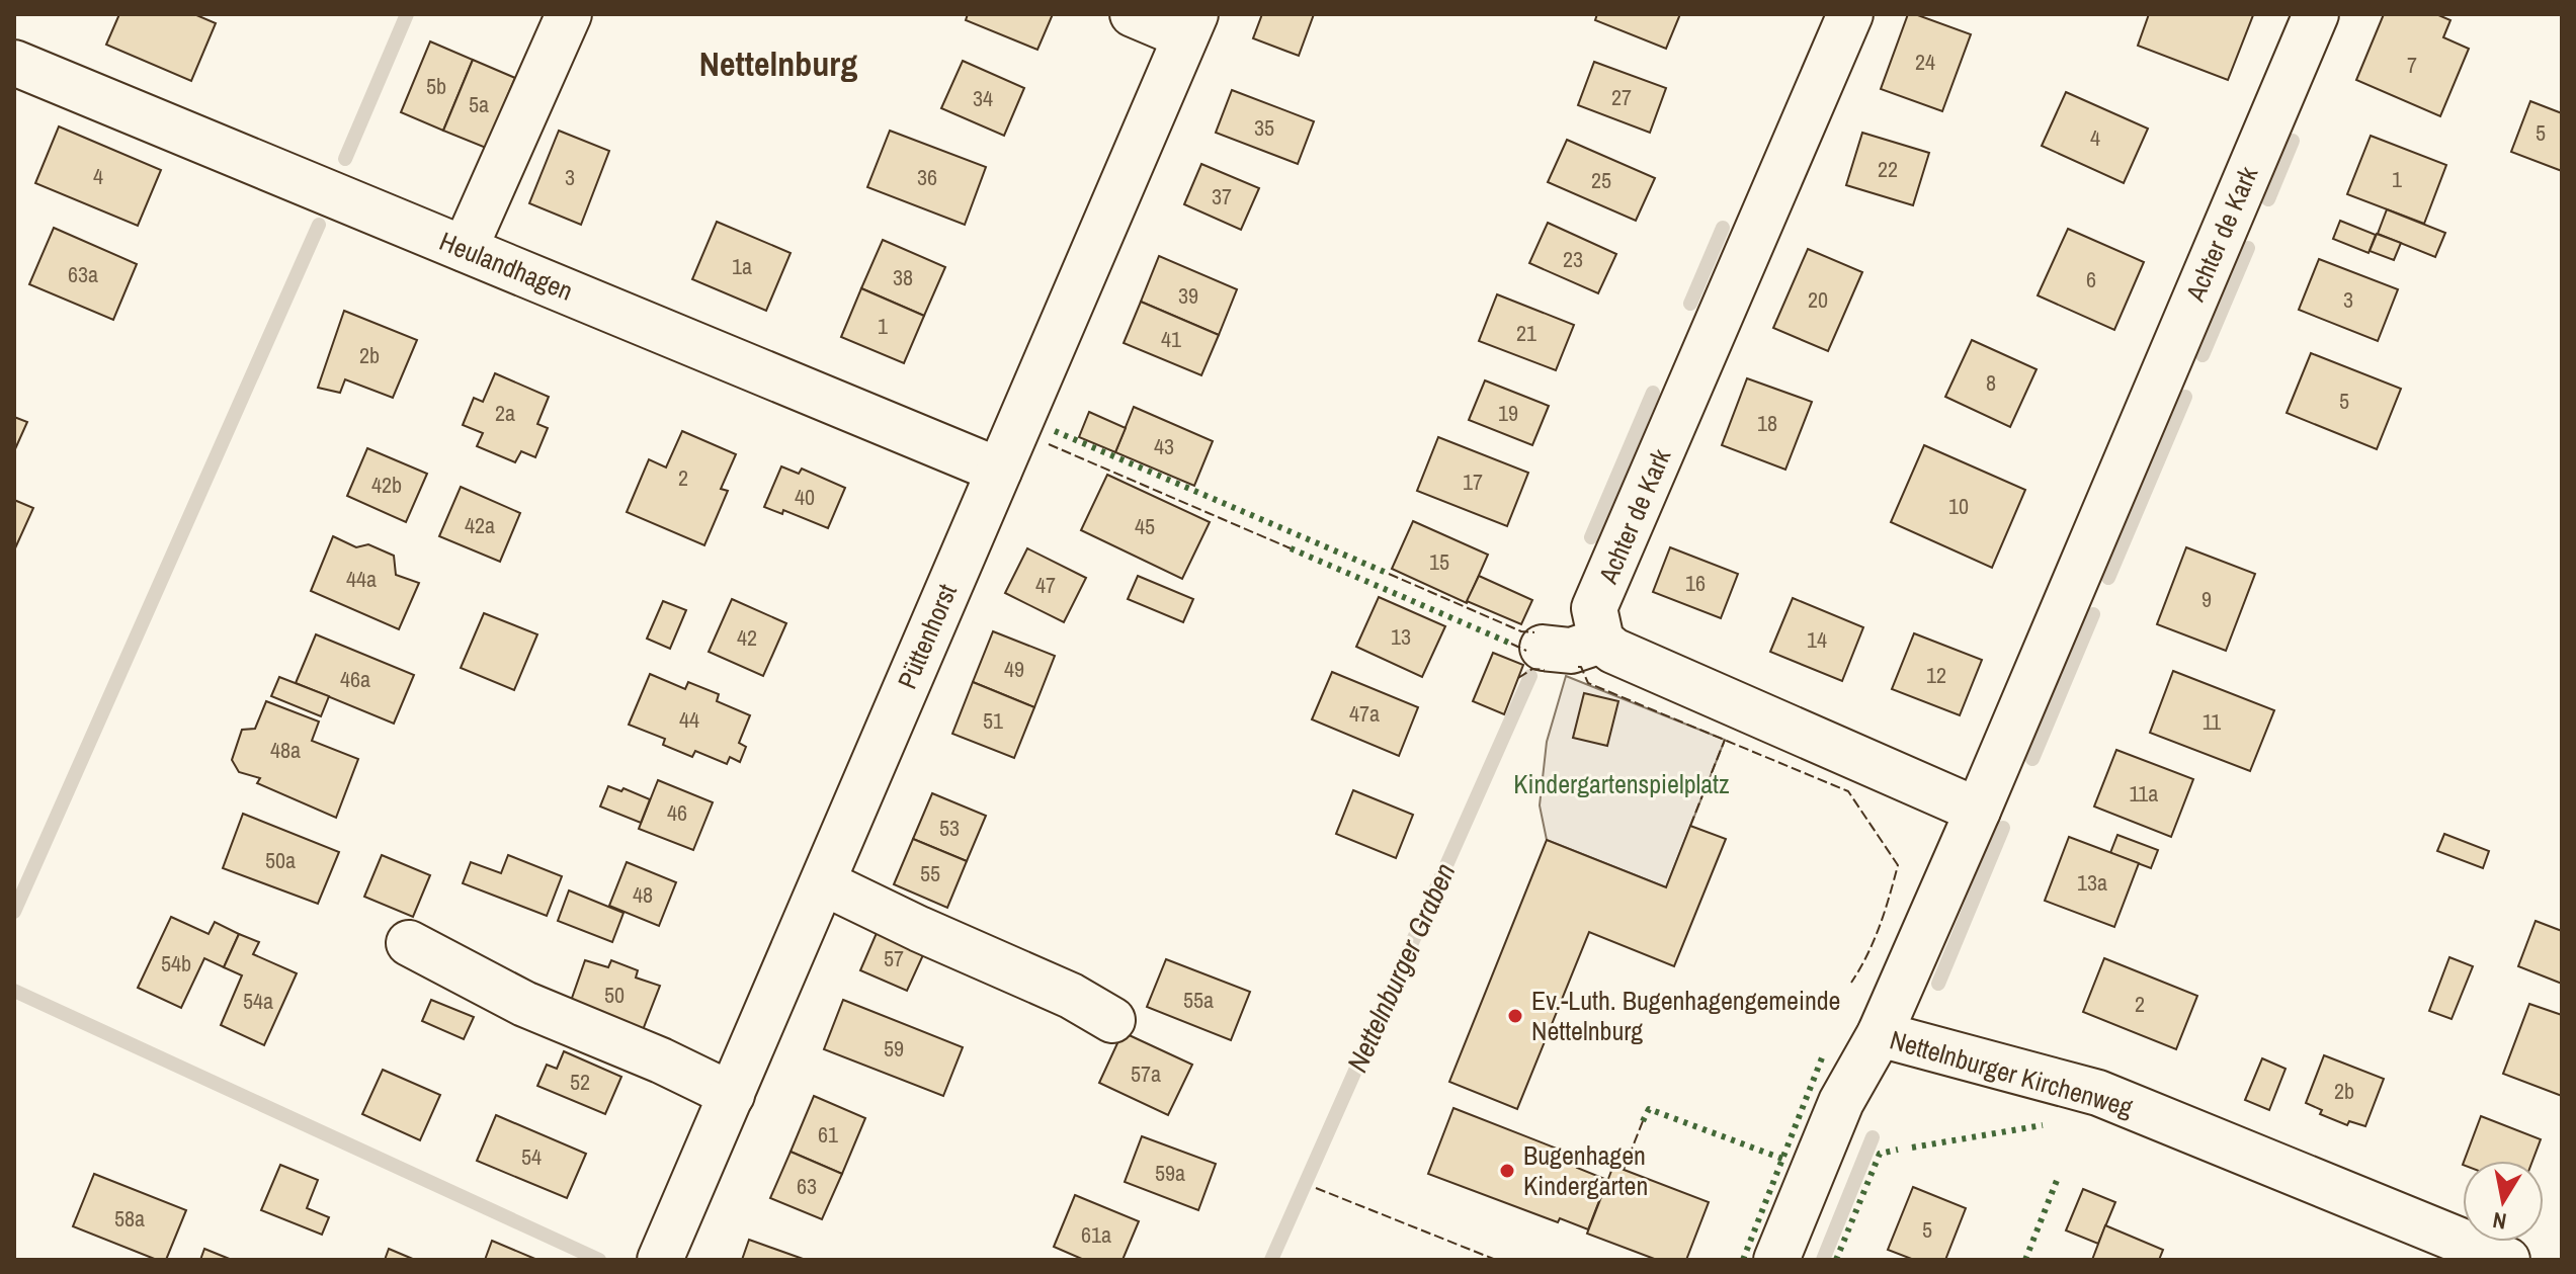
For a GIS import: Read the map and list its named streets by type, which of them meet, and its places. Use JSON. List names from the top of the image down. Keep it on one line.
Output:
{"streets":{"street":["Achter de Kark","Heulandhagen","Püttenhorst","Nettelnburger Kirchenweg"]},"crossings":[["Achter de Kark","Nettelnburger Kirchenweg"],["Heulandhagen","Püttenhorst"]],"districts":["Nettelnburg"],"water":["Nettelnburger Graben"],"parks":["Kindergartenspielplatz"],"places":["Ev.-Luth. Bugenhagengemeinde Nettelnburg","Bugenhagen Kindergarten"],"house_numbers":["24","7","5b","27","34","5a","35","5","4","22","4","3","36","1","25","37","23","1a","63a","38","6","39","20","3","1","21","41","2b","8","5","2a","19","18","43","2","17","42b","40","10","42a","45","15","44a","16","47","9","13","42","14","49","12","46a","47a","44","51","11","48a","11a","46","53","50a","55","13a","48","57","54b","50","55a","54a","2","59","57a","52","2b","61","54","59a","63","58a","5","61a"],"north":"bottom"}
